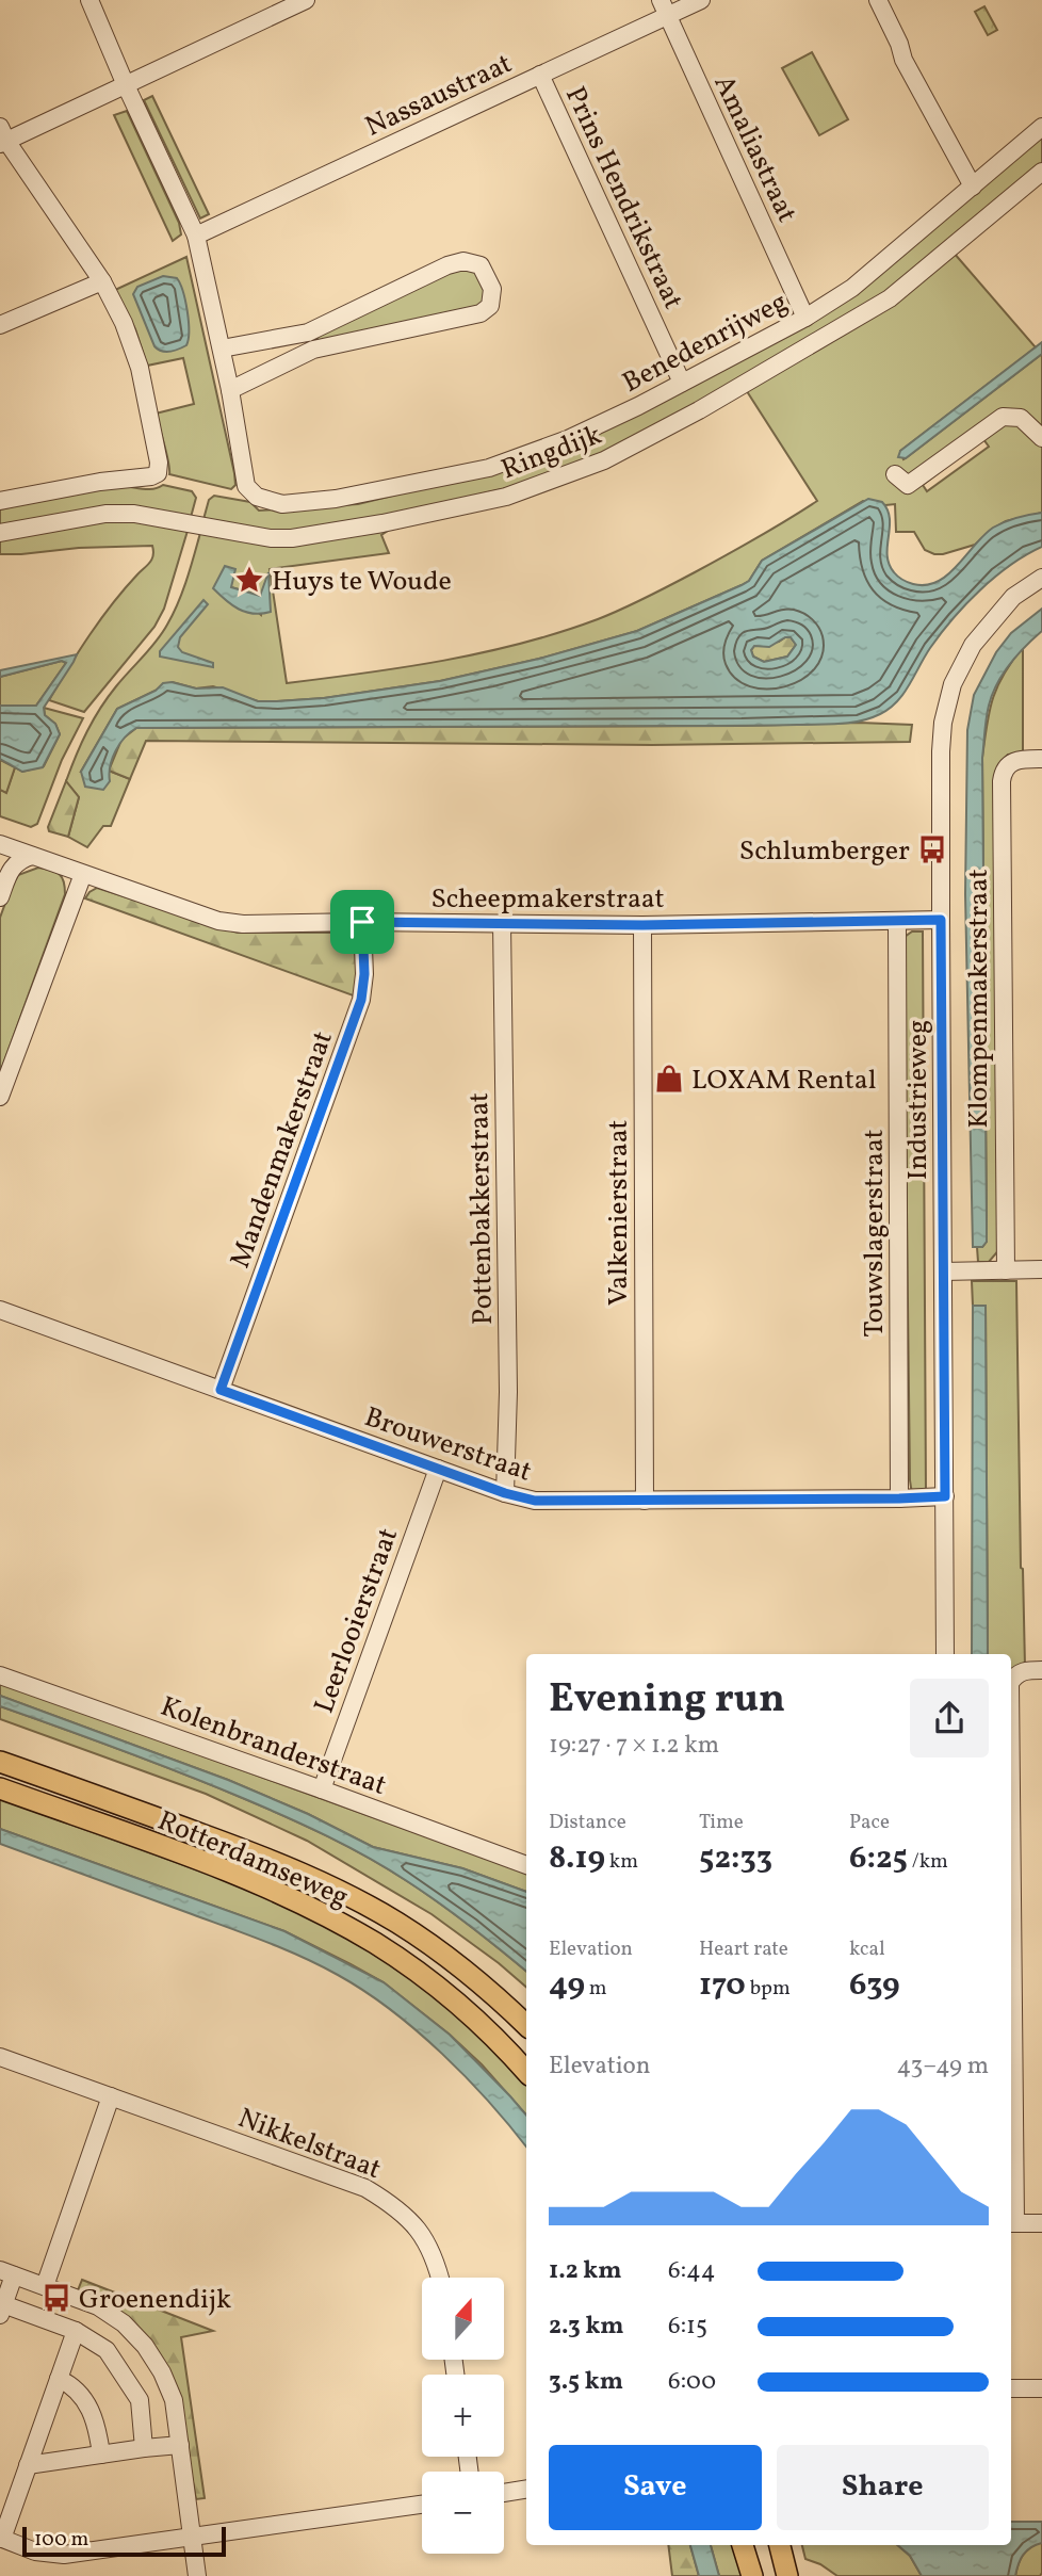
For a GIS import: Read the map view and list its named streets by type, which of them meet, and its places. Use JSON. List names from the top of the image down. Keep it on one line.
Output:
{"streets":{"main road":["Rotterdamseweg"],"street":["Nassaustraat","Amaliastraat","Prins Hendrikstraat","Benedenrijweg","Ringdijk","Scheepmakerstraat","Klompenmakerstraat","Industrieweg","Mandenmakerstraat","Pottenbakkerstraat","Valkenierstraat","Touwslagerstraat","Brouwerstraat","Leerlooierstraat","Kolenbranderstraat","Nikkelstraat"]},"crossings":[["Nassaustraat","Amaliastraat"],["Nassaustraat","Prins Hendrikstraat"],["Amaliastraat","Benedenrijweg"],["Prins Hendrikstraat","Benedenrijweg"],["Scheepmakerstraat","Industrieweg"],["Scheepmakerstraat","Mandenmakerstraat"],["Scheepmakerstraat","Pottenbakkerstraat"],["Scheepmakerstraat","Valkenierstraat"],["Scheepmakerstraat","Touwslagerstraat"],["Industrieweg","Brouwerstraat"],["Mandenmakerstraat","Brouwerstraat"],["Pottenbakkerstraat","Brouwerstraat"],["Valkenierstraat","Brouwerstraat"],["Touwslagerstraat","Brouwerstraat"],["Brouwerstraat","Leerlooierstraat"],["Leerlooierstraat","Kolenbranderstraat"]],"places":{"place":["Huys te Woude"],"bus stop":["Schlumberger","Groenendijk"],"shop":["LOXAM Rental"]},"scale_bar":"100 m","north":"top","page":{"heading":["Evening run","19:27 · 7 × 1.2 km"],"stats":[["Distance","8.19 km"],["Time","52:33"],["Pace","6:25 /km"],["Elevation","49 m"],["Heart rate","170 bpm"],["kcal","639"]],"chart":["Elevation","43–49 m"],"list":[{"name":"1.2 km","note":"6:44"},{"name":"2.3 km","note":"6:15"},{"name":"3.5 km","note":"6:00"}],"map_buttons":["+","−"],"buttons":["Save","Share"],"scale":"100 m"}}
